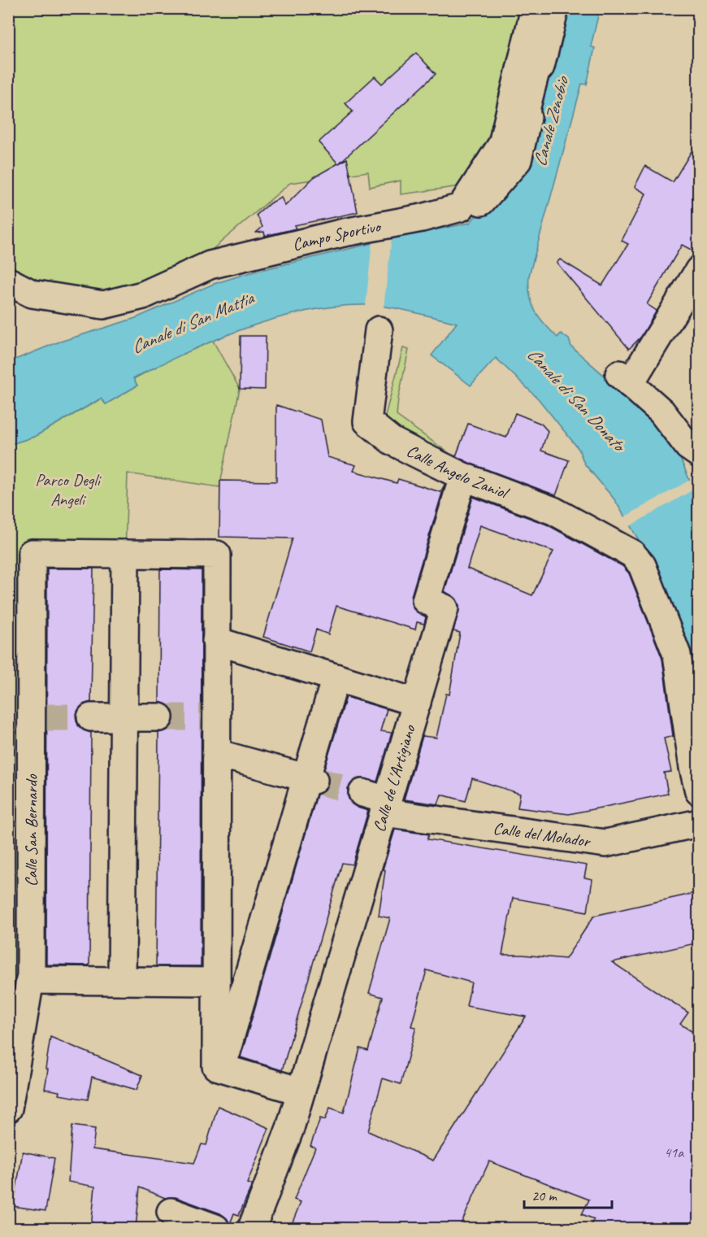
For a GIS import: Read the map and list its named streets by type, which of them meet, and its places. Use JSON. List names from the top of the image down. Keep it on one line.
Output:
{"streets":{"street":["Campo Sportivo","Calle Angelo Zaniol","Calle de L'Artigiano","Calle San Bernardo","Calle del Molador"]},"crossings":[["Calle Angelo Zaniol","Calle de L'Artigiano"],["Calle de L'Artigiano","Calle del Molador"]],"water":["Canale Zenobio","Canale di San Mattia","Canale di San Donato"],"parks":["Parco Degli Angeli"],"house_numbers":["41a"],"scale_bar":"20 m"}
